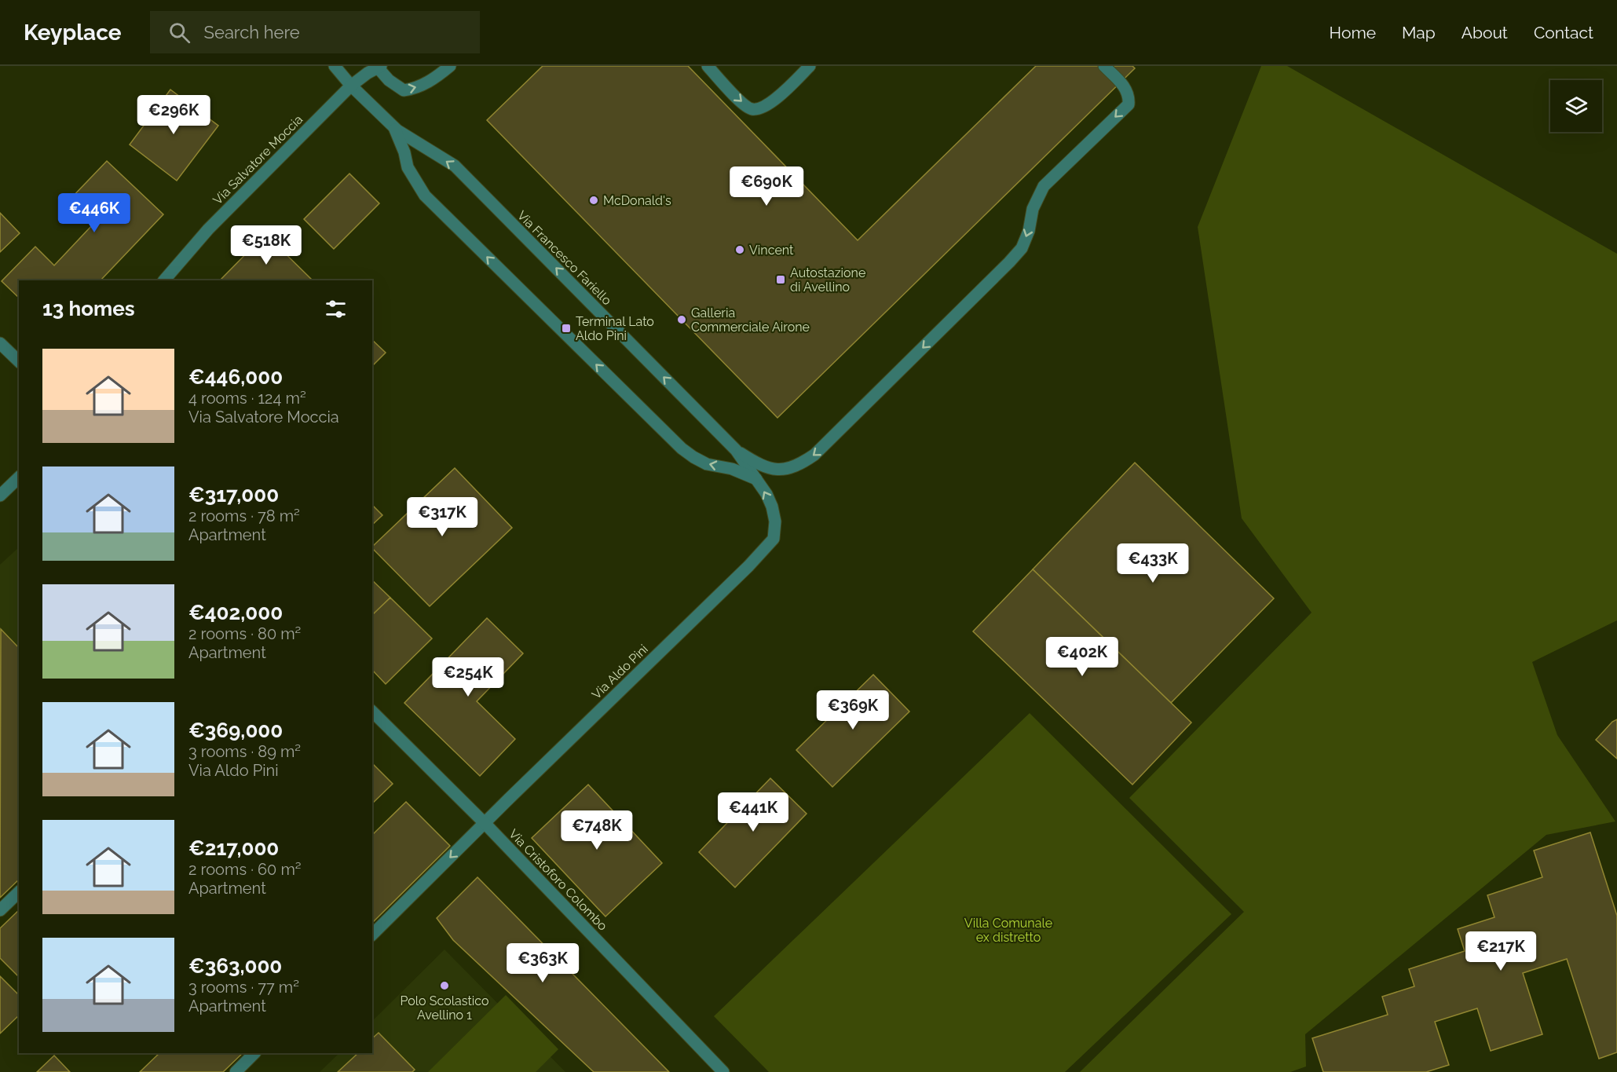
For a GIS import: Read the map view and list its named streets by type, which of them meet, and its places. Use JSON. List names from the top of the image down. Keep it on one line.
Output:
{"streets":{"street":["Via Salvatore Moccia","Via Francesco Fariello","Via Aldo Pini","Via Cristoforo Colombo"]},"crossings":[["Via Salvatore Moccia","Via Francesco Fariello"],["Via Francesco Fariello","Via Aldo Pini"],["Via Aldo Pini","Via Cristoforo Colombo"]],"parks":["Villa Comunale ex distretto"],"places":{"other":["McDonald's","Vincent","Galleria Commerciale Airone","Polo Scolastico Avellino 1"],"transit":["Autostazione di Avellino","Terminal Lato Aldo Pini"]},"page":{"header":"Keyplace","search":"Search here","nav":["Home","Map","About","Contact"],"price":["€296K","€690K","€446K","€518K","€317K","€433K","€402K","€254K","€369K","€441K","€748K","€217K","€363K"],"heading":"13 homes","list":[{"name":"€446,000","note":"4 rooms · 124 m² · Via Salvatore Moccia"},{"name":"€317,000","note":"2 rooms · 78 m² · Apartment"},{"name":"€402,000","note":"2 rooms · 80 m² · Apartment"},{"name":"€369,000","note":"3 rooms · 89 m² · Via Aldo Pini"},{"name":"€217,000","note":"2 rooms · 60 m² · Apartment"},{"name":"€363,000","note":"3 rooms · 77 m² · Apartment"}]}}
